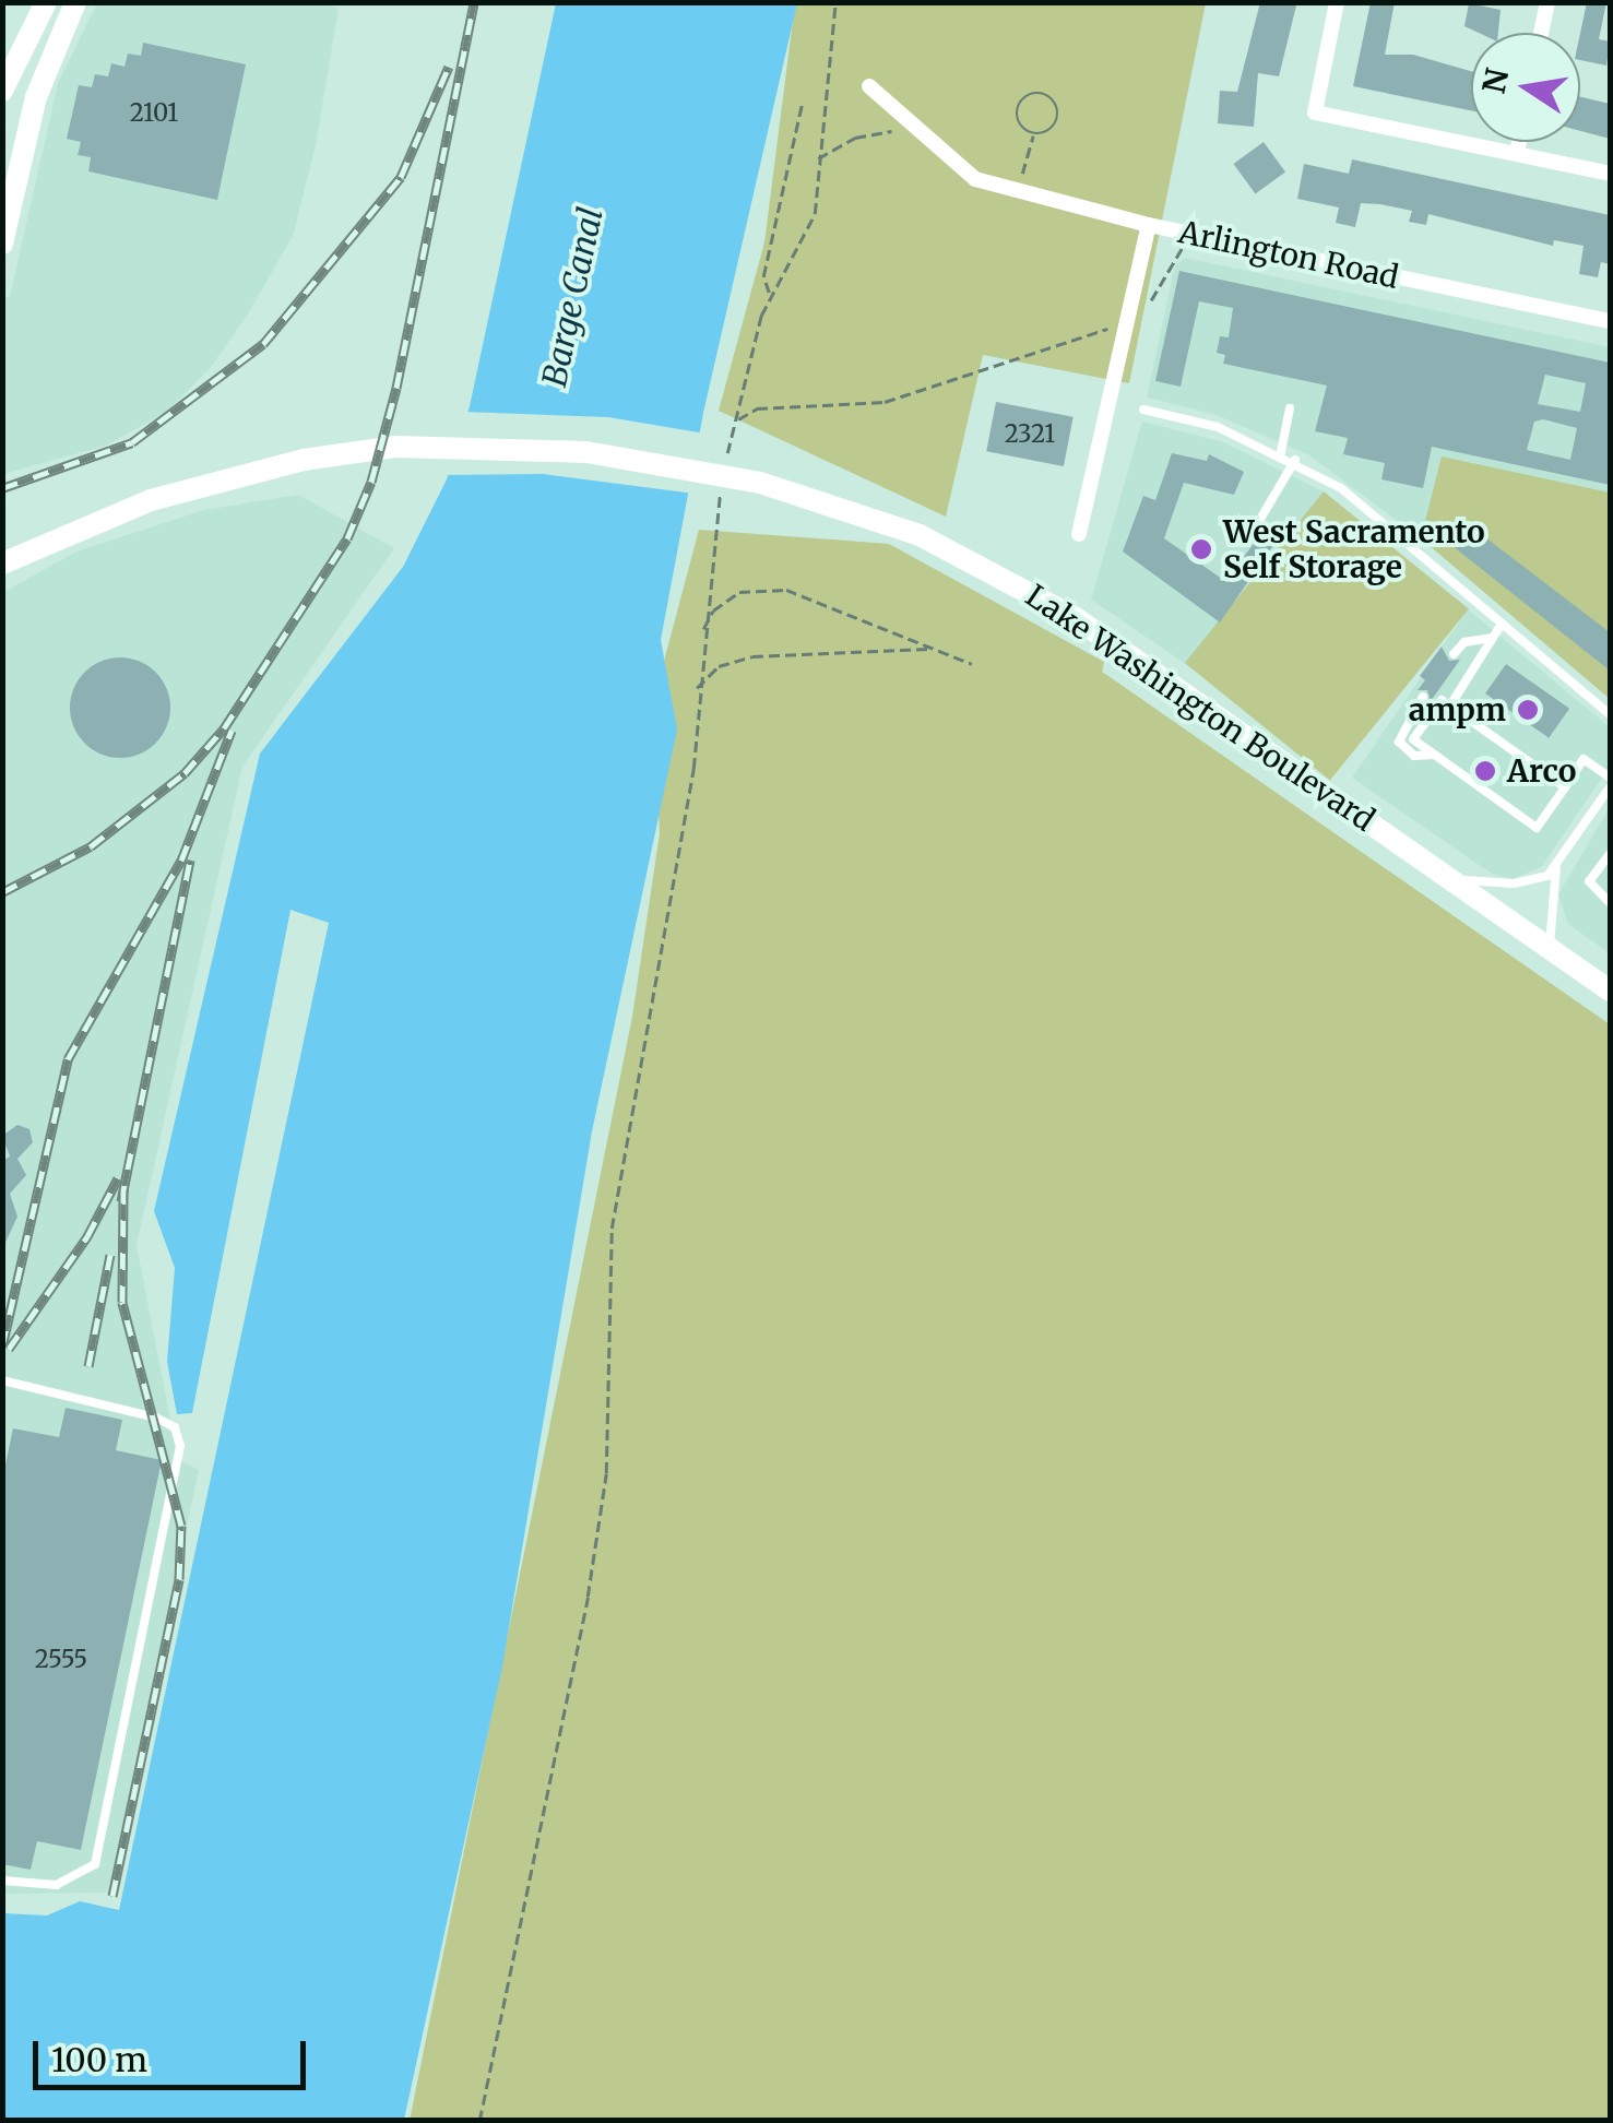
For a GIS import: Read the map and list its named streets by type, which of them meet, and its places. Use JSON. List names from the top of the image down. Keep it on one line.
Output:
{"streets":{"main road":["Lake Washington Boulevard"],"street":["Arlington Road"]},"water":["Barge Canal"],"places":["West Sacramento Self Storage","ampm","Arco"],"house_numbers":["2101","2321","2555"],"scale_bar":"100 m","north":"left"}
